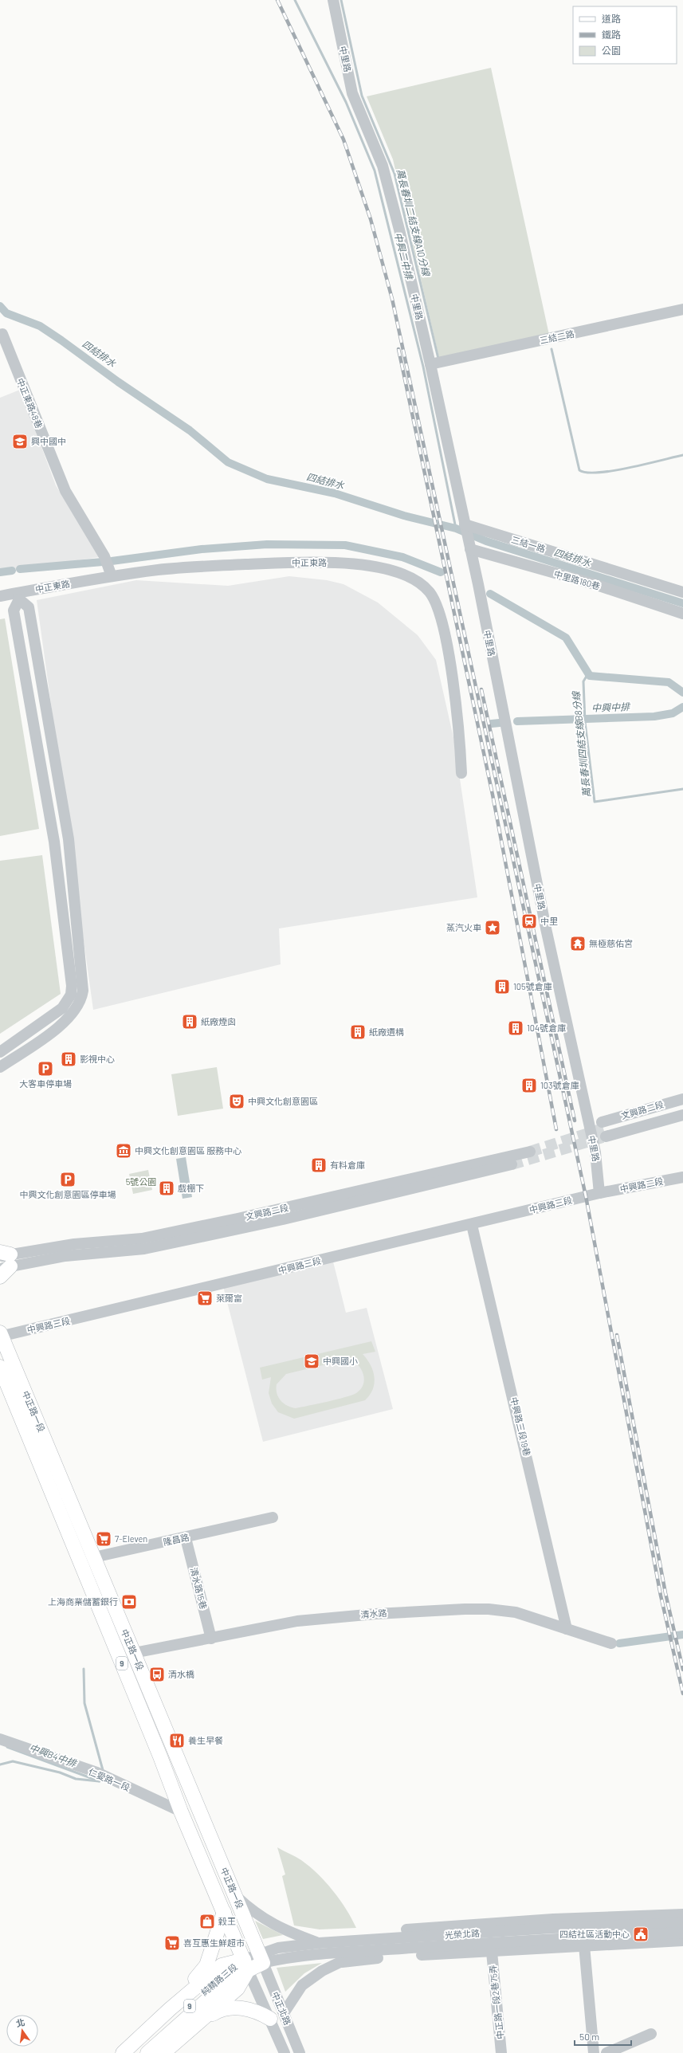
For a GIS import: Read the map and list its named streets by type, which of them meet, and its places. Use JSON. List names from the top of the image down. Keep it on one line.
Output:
{"streets":{"main road":["中正路一段","9","純精路三段"],"street":["中里路","三結二路","中正東路48巷","三結一路","中正東路","中里路180巷","文興路二段","中興路二段","中興路三段","中興路三段19巷","隆昌路","清水路15巷","清水路","仁愛路一段","光榮北路","中正路一段2巷75弄","中正北路"]},"crossings":[["中里路","三結二路"],["中里路","三結一路"],["中里路","中里路180巷"],["中里路","中興路二段"],["中里路","中興路三段"],["中正東路48巷","中正東路"],["中興路二段","中興路三段"],["中興路三段","中正路一段"],["中興路三段","中興路三段19巷"],["中正路一段","隆昌路"],["中正路一段","清水路"],["中正路一段","仁愛路一段"],["中正路一段","光榮北路"],["中正路一段","純精路三段"],["中正路一段","中正北路"],["中興路三段19巷","清水路"],["隆昌路","清水路15巷"],["清水路15巷","清水路"],["光榮北路","純精路三段"],["光榮北路","中正路一段2巷75弄"],["光榮北路","中正北路"],["純精路三段","中正北路"]],"water":["萬長春圳二結支線A10分線","中興二中排","四結排水","中興中排","萬長春圳四結支線B8分線","中興B4中排"],"parks":["5號公園"],"places":{"school or university":["興中國中","中興國小"],"station":["中里"],"place":["蒸汽火車"],"temple":["無極慈佑宮"],"building":["105號倉庫","紙廠煙囪","104號倉庫","紙廠遺構","影視中心","103號倉庫","有料倉庫","戲棚下"],"parking":["大客車停車場","中興文化創意園區停車場"],"theatre":["中興文化創意園區"],"museum":["中興文化創意園區 服務中心"],"supermarket":["萊爾富","7-Eleven","喜互惠生鮮超市"],"bank":["上海商業儲蓄銀行"],"bus stop":["清水橋"],"restaurant":["養生早餐"],"shop":["穀王"],"public building":["四結社區活動中心"]},"legend":["道路","鐵路","公園"],"scale_bar":"50 m","north":"top"}
